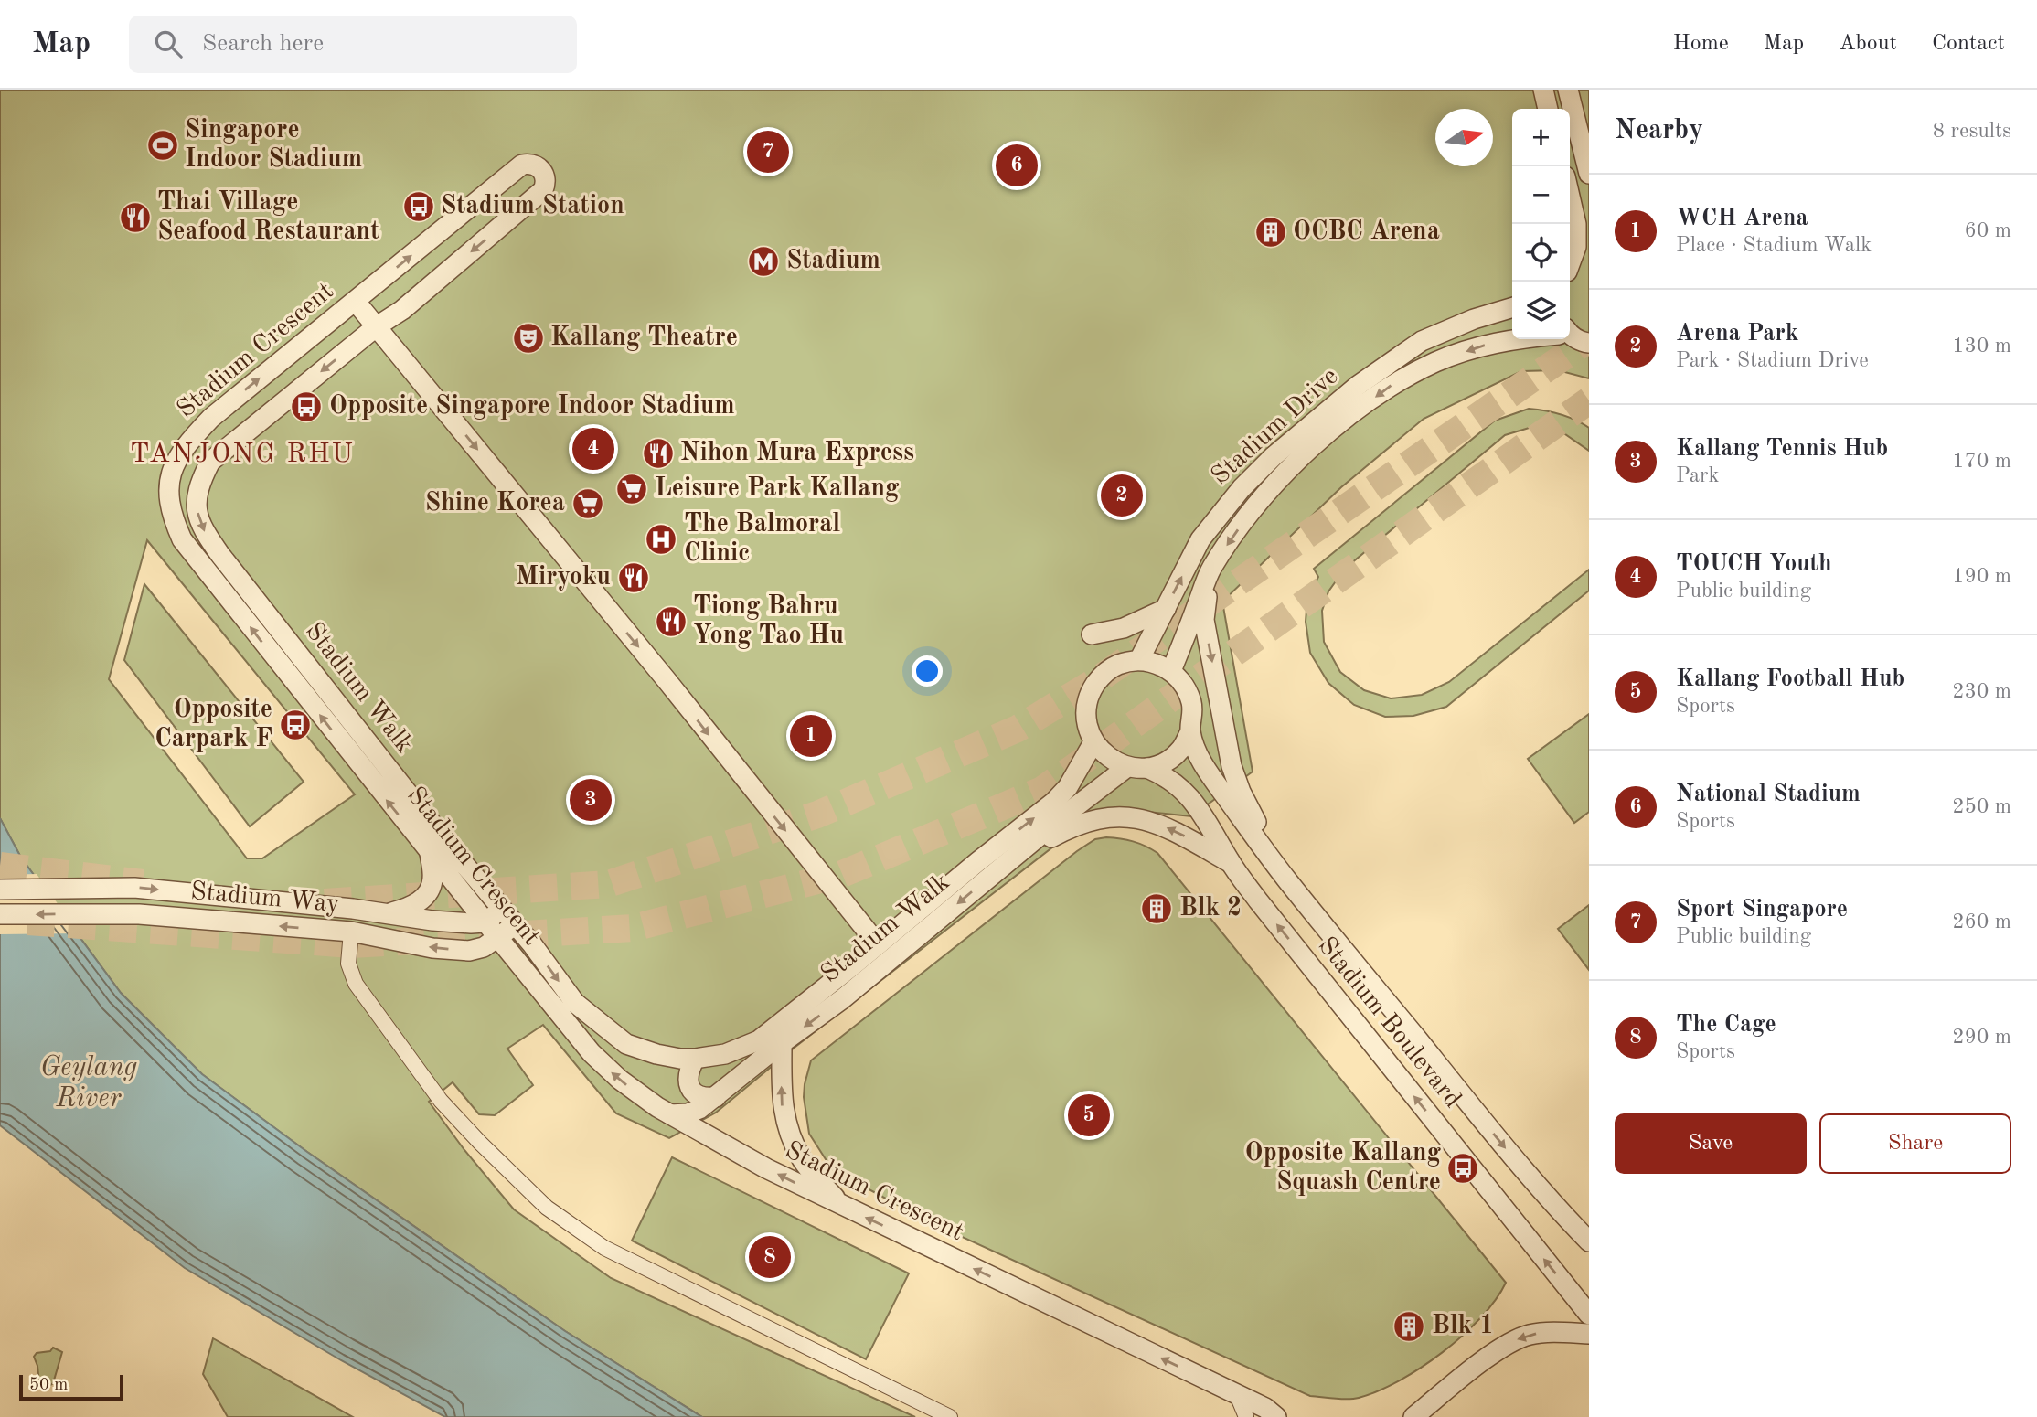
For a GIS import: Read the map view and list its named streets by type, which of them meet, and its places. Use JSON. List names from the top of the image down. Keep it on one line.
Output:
{"streets":{"street":["Stadium Crescent","Stadium Drive","Stadium Walk","Stadium Way","Stadium Boulevard"]},"crossings":[["Stadium Crescent","Stadium Walk"],["Stadium Crescent","Stadium Way"],["Stadium Drive","Stadium Walk"],["Stadium Drive","Stadium Boulevard"],["Stadium Walk","Stadium Way"],["Stadium Walk","Stadium Boulevard"]],"districts":["TANJONG RHU"],"water":["Geylang River"],"places":{"sports":["Singapore Indoor Stadium"],"bus stop":["Stadium Station","Opposite Singapore Indoor Stadium","Opposite Carpark F","Opposite Kallang Squash Centre"],"restaurant":["Thai Village Seafood Restaurant","Nihon Mura Express","Miryoku","Tiong Bahru Yong Tao Hu"],"building":["OCBC Arena","Blk 2","Blk 1"],"metro station":["Stadium"],"theatre":["Kallang Theatre"],"supermarket":["Leisure Park Kallang","Shine Korea"],"hospital":["The Balmoral Clinic"]},"scale_bar":"50 m","north":"right","page":{"header":"Map","search":"Search here","nav":["Home","Map","About","Contact"],"heading":["Nearby","8 results"],"map_buttons":["+","−"],"pins":["7","6","4","2","1","3","5","8"],"list":[{"mark":"1","name":"WCH Arena","note":"Place · Stadium Walk","value":"60 m"},{"mark":"2","name":"Arena Park","note":"Park · Stadium Drive","value":"130 m"},{"mark":"3","name":"Kallang Tennis Hub","note":"Park","value":"170 m"},{"mark":"4","name":"TOUCH Youth","note":"Public building","value":"190 m"},{"mark":"5","name":"Kallang Football Hub","note":"Sports","value":"230 m"},{"mark":"6","name":"National Stadium","note":"Sports","value":"250 m"},{"mark":"7","name":"Sport Singapore","note":"Public building","value":"260 m"},{"mark":"8","name":"The Cage","note":"Sports","value":"290 m"}],"buttons":["Save","Share"],"scale":"50 m"}}
